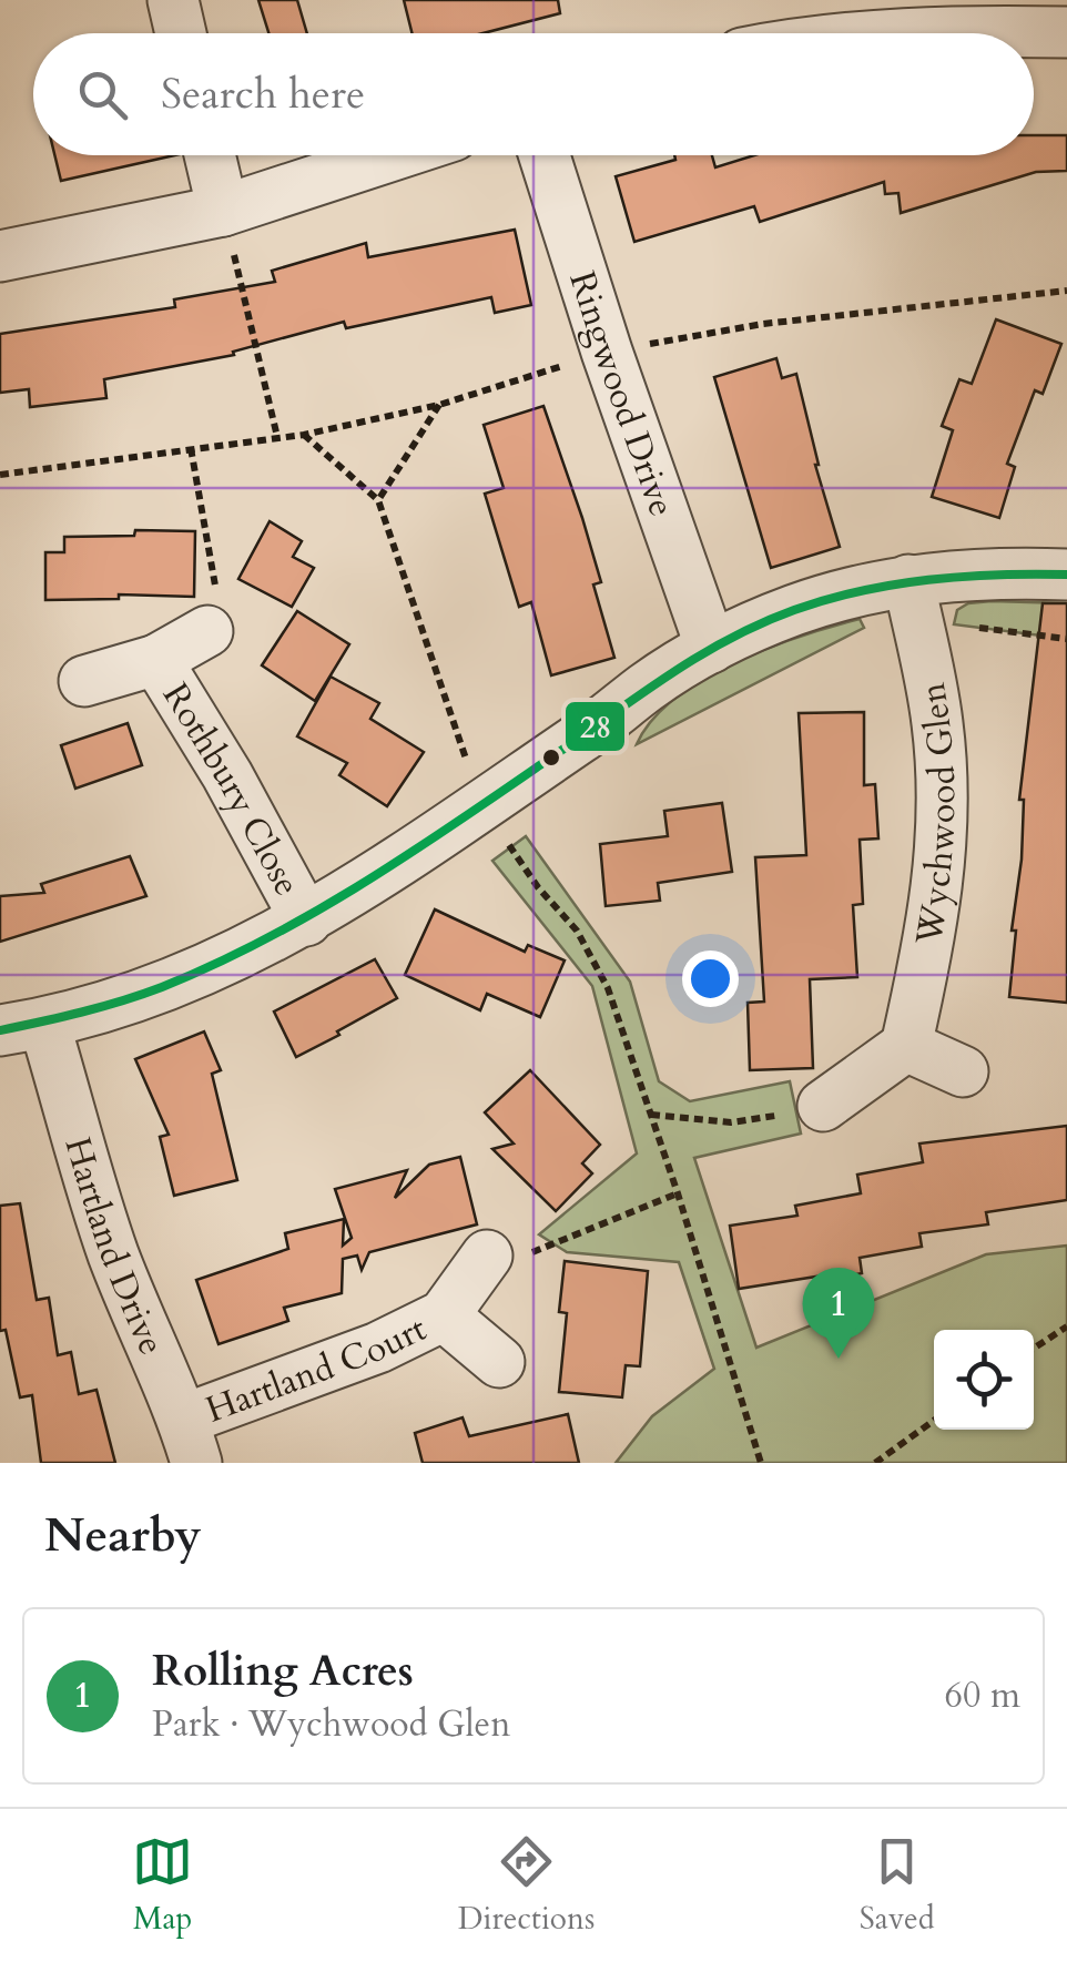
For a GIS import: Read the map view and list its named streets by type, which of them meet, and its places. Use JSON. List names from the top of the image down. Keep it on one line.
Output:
{"streets":{"street":["Ringwood Drive","Rothbury Close","Wychwood Glen","Hartland Drive","Hartland Court"]},"crossings":[["Hartland Drive","Hartland Court"]],"lines":["transit line 28"],"page":{"search":"Search here","pins":"1","heading":"Nearby","list":[{"mark":"1","name":"Rolling Acres","note":"Park · Wychwood Glen","value":"60 m"}],"nav":["Map","Directions","Saved"]}}
